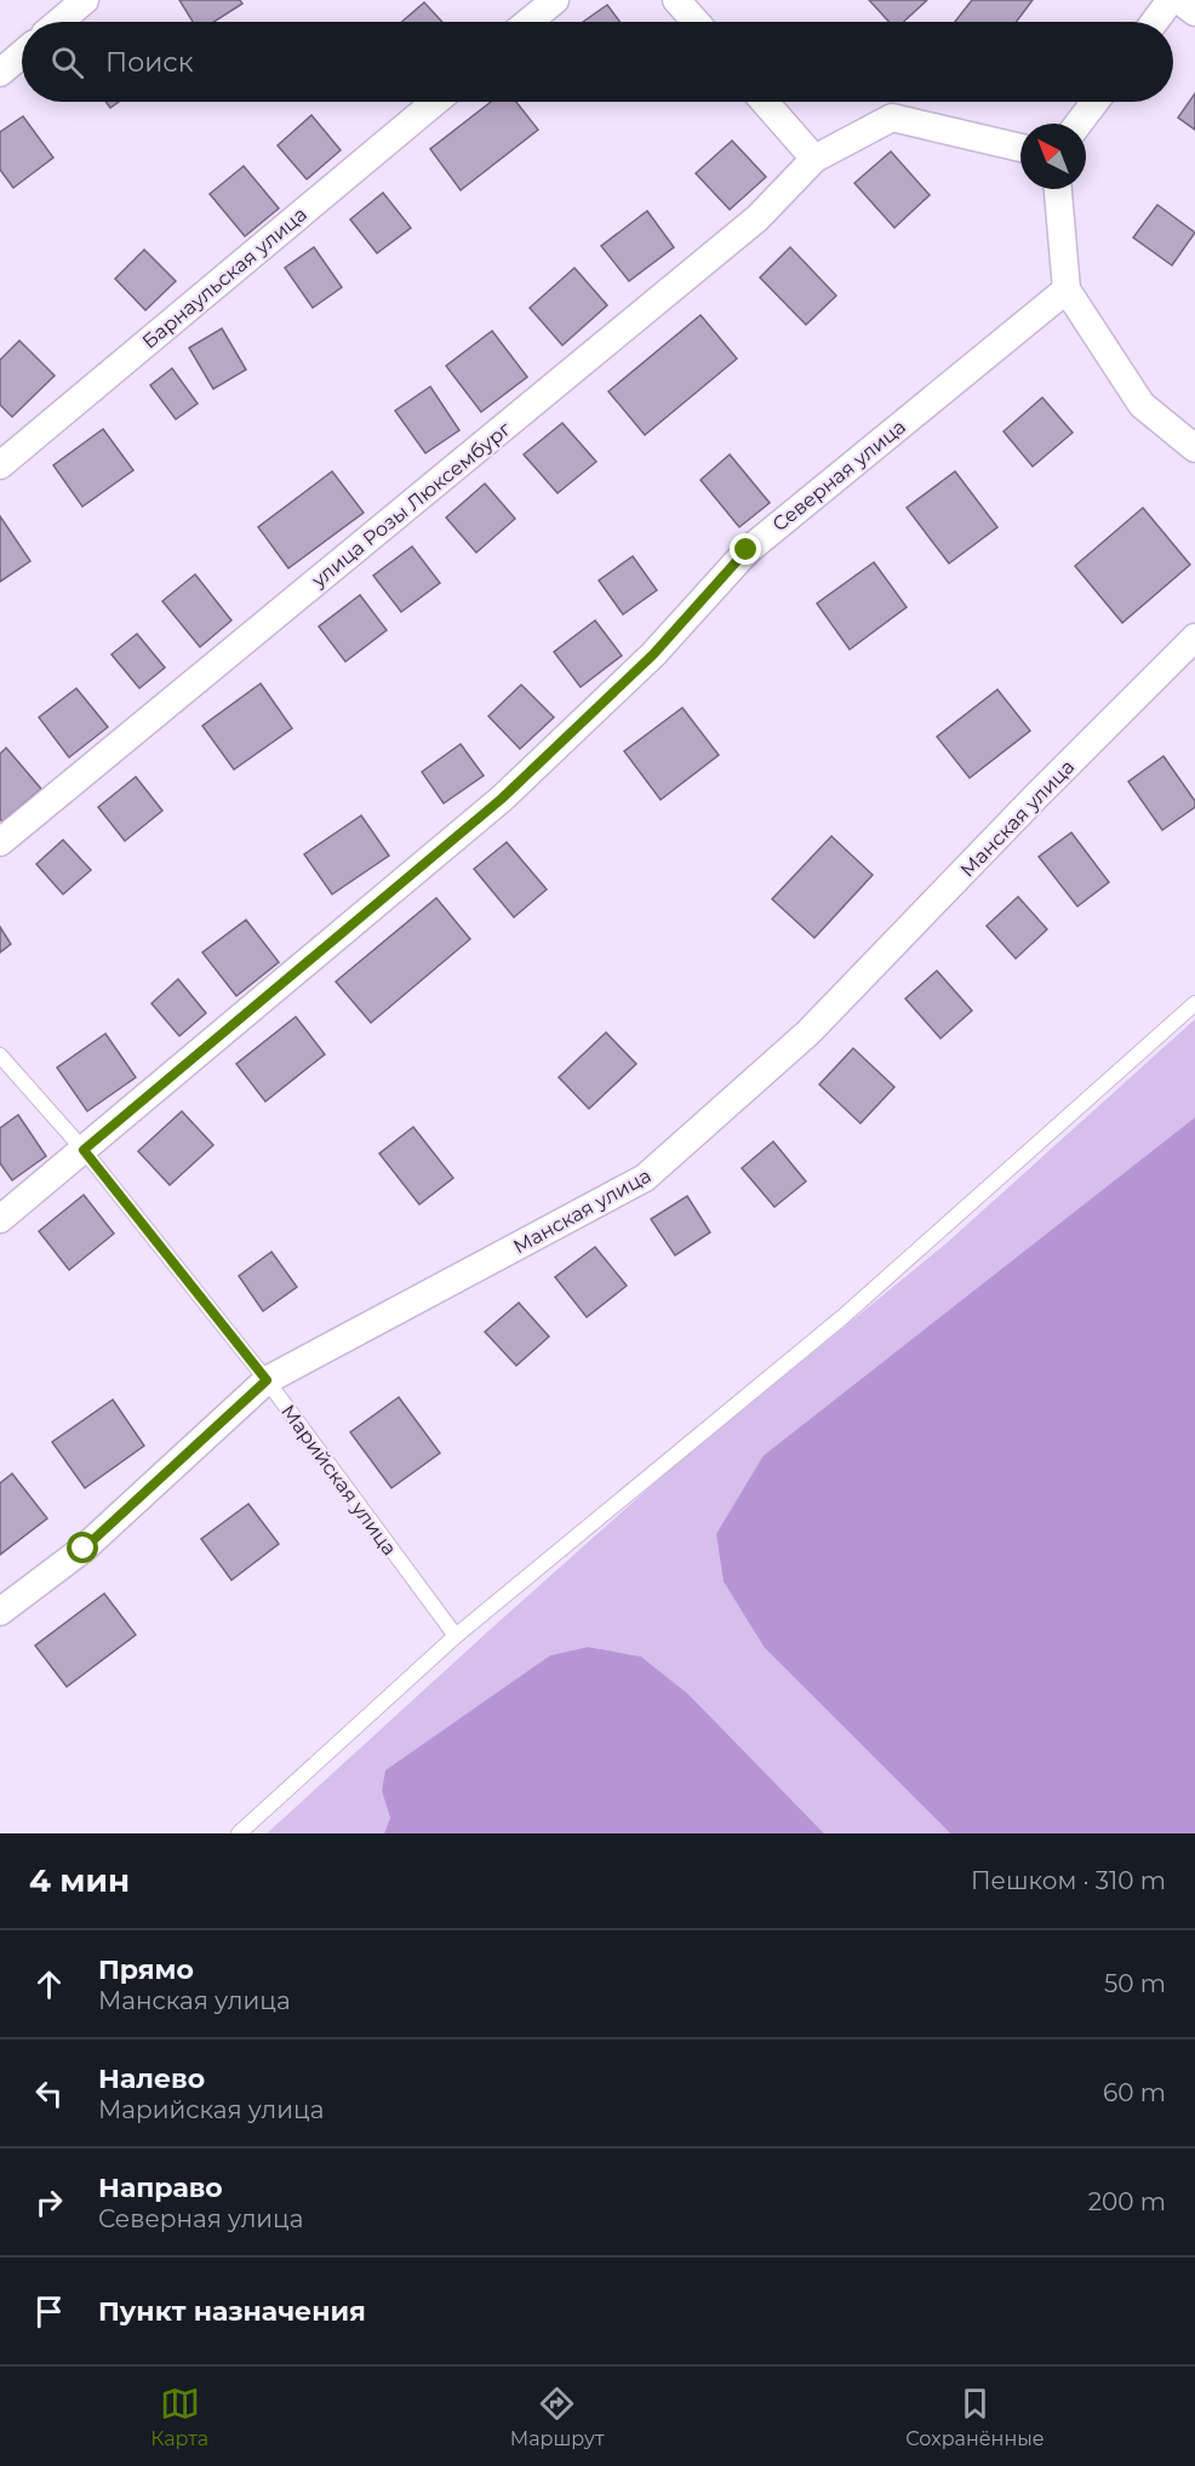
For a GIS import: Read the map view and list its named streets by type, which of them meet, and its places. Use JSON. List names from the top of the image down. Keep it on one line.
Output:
{"streets":{"street":["Барнаульская улица","Северная улица","улица Розы Люксембург","Манская улица"],"lane":["Марийская улица"]},"crossings":[["Северная улица","Марийская улица"],["Манская улица","Марийская улица"]],"north":"top left","page":{"search":"Поиск","heading":["4 мин","Пешком · 310 m"],"list":[["Прямо","Манская улица","50 m"],["Налево","Марийская улица","60 m"],["Направо","Северная улица","200 m"],"Пункт назначения"],"nav":["Карта","Маршрут","Сохранённые"]}}
